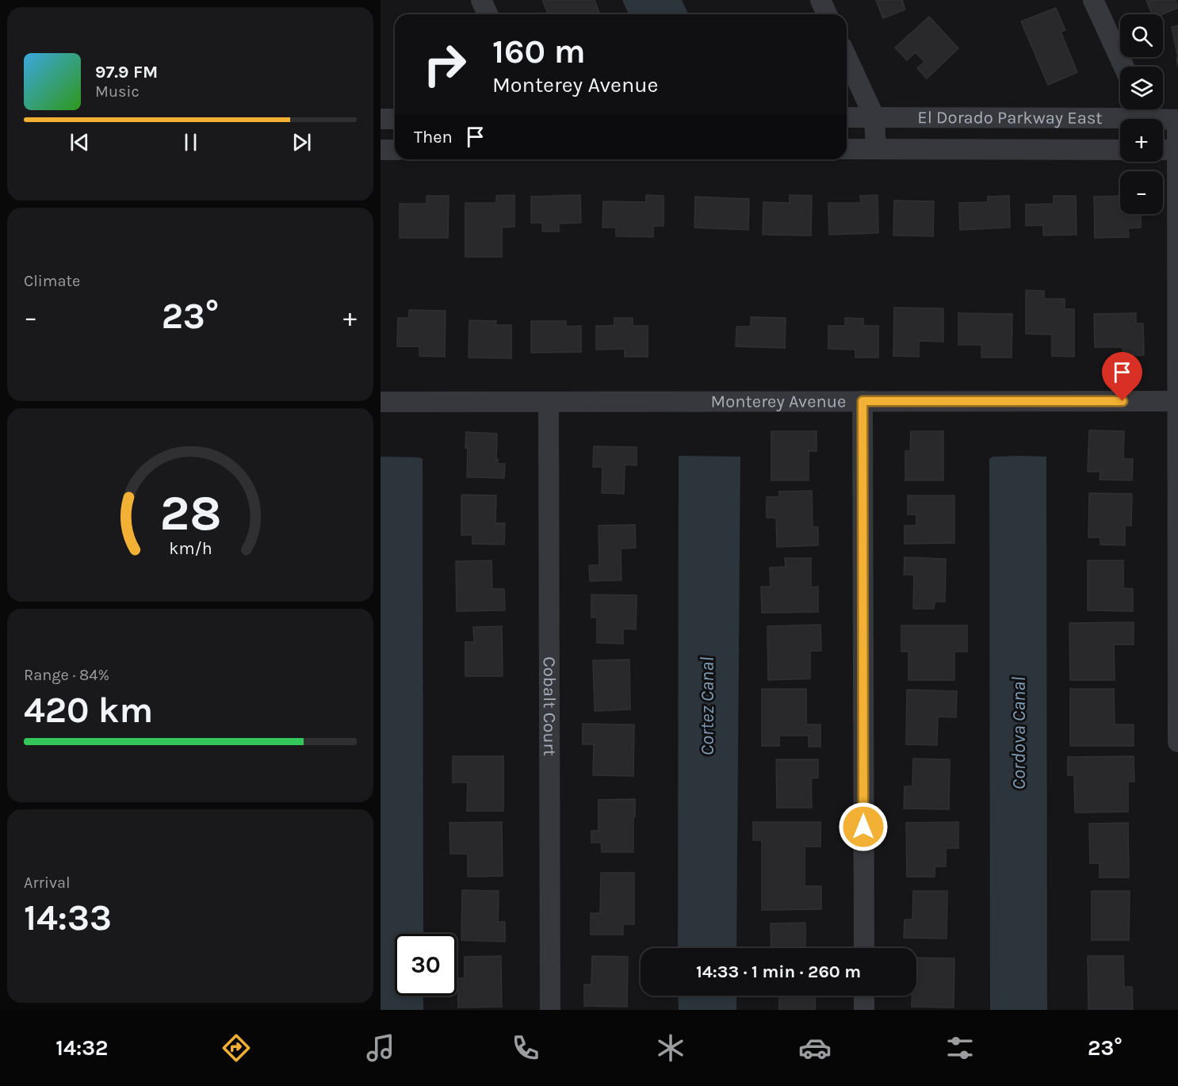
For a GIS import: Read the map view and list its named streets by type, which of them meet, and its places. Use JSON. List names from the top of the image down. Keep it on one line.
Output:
{"streets":{"street":["El Dorado Parkway East","Monterey Avenue","Cobalt Court"]},"crossings":[["Monterey Avenue","Cobalt Court"]],"water":["Cortez Canal","Cordova Canal"],"page":{"map_buttons":["+","−"],"turn":["160 m","Monterey Avenue"],"song":["97.9 FM","Music"],"then":"Then","tile":["Climate",["Range · 84%","420 km"],["Arrival","14:33"]],"heat":["−","23°","+"],"limit":"30","trip":"14:33 · 1 min · 260 m","tabs":["14:32","23°"],"gauge":["28","km/h"]}}
